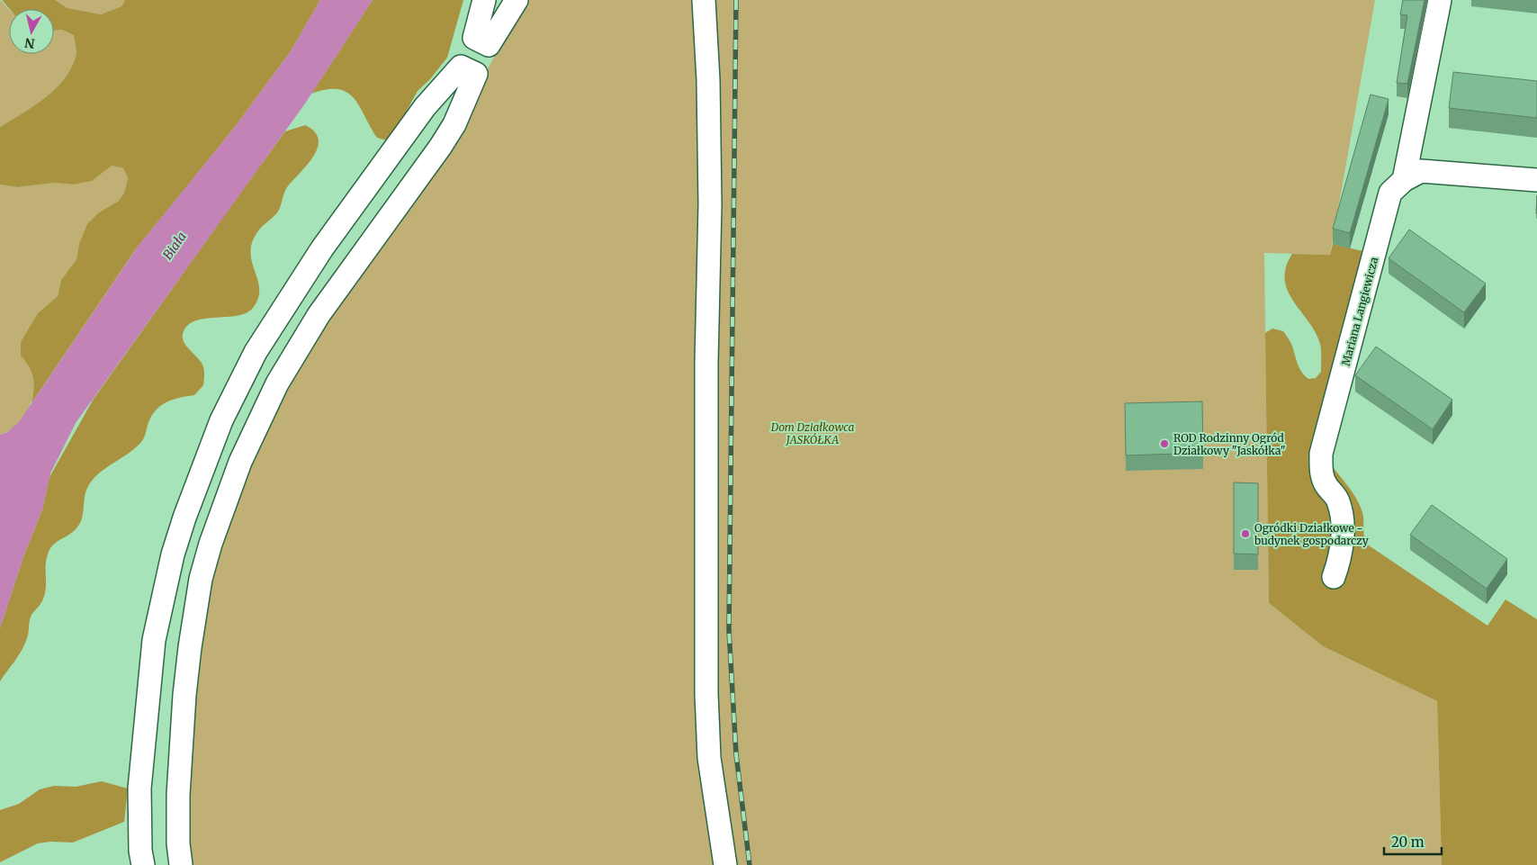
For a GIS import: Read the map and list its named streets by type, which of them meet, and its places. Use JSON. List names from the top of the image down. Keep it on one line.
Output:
{"streets":{"street":["Mariana Langiewicza"]},"water":["Biała"],"parks":["Dom Działkowca JASKÓŁKA"],"places":["ROD Rodzinny Ogród Działkowy \"Jaskółka\"","Ogródki Działkowe - budynek gospodarczy"],"scale_bar":"20 m","north":"bottom"}
